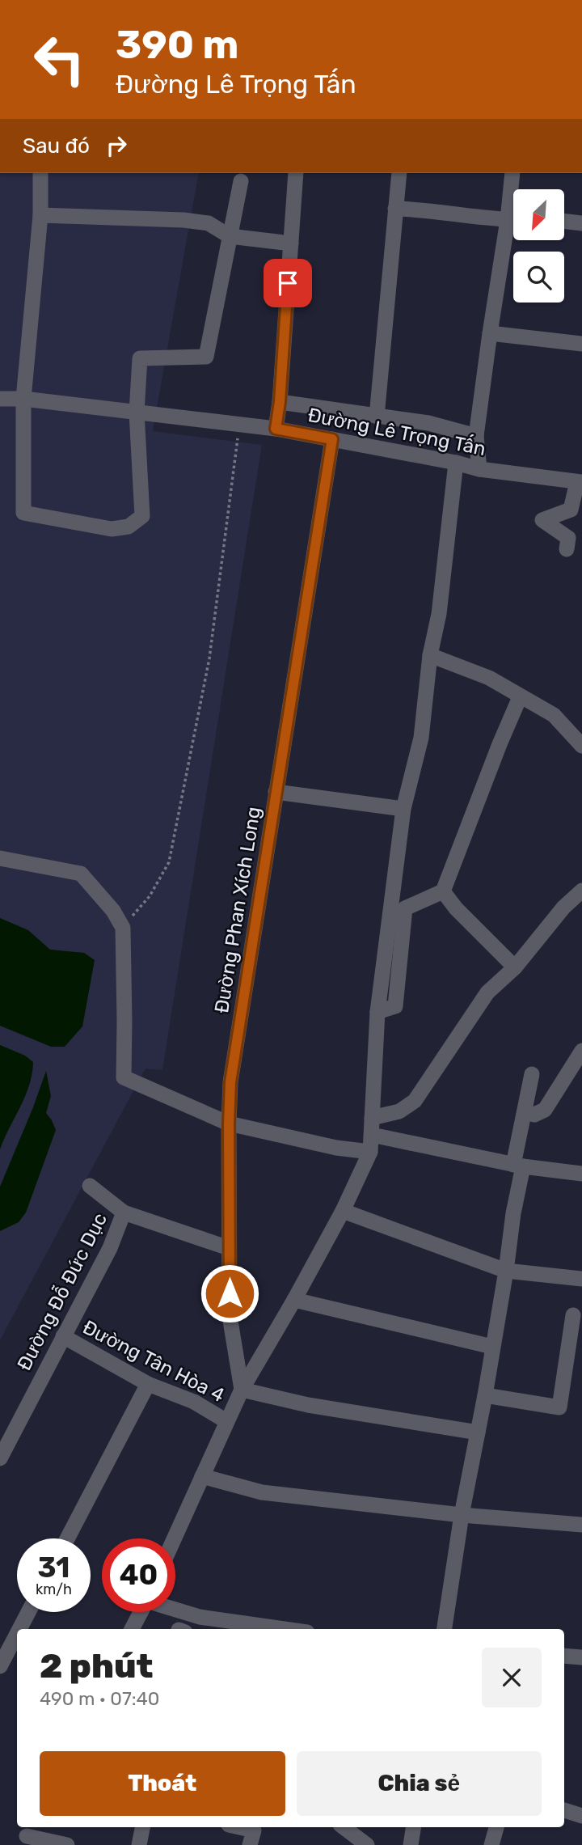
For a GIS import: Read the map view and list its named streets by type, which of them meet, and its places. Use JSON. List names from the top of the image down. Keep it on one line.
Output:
{"streets":{"street":["Đường Lê Trọng Tấn","Đường Phan Xích Long","Đường Đỗ Đức Dục","Đường Tân Hòa 4"]},"crossings":[["Đường Lê Trọng Tấn","Đường Phan Xích Long"],["Đường Đỗ Đức Dục","Đường Tân Hòa 4"]],"north":"bottom left","page":{"turn":["390 m","Đường Lê Trọng Tấn"],"then":"Sau đó","speed":"31 km/h","limit":"40","heading":["2 phút","490 m · 07:40"],"buttons":["Thoát","Chia sẻ"]}}
